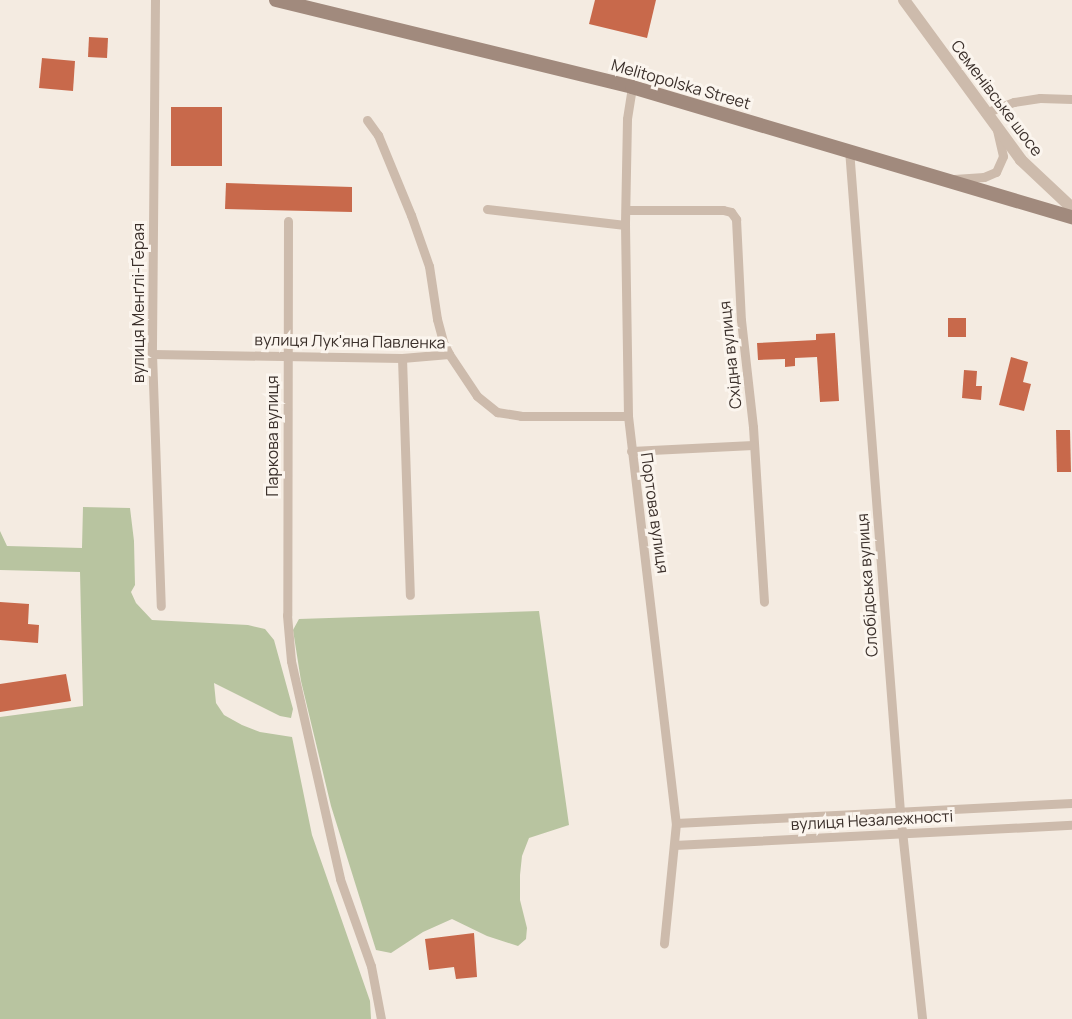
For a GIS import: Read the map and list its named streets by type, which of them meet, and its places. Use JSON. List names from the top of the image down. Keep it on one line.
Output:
{"streets":{"main road":["Melitopolska Street"],"street":["Семенівське шосе","вулиця Менґлі-Ґерая","вулиця Лук'яна Павленка","Східна вулиця","Паркова вулиця","Портова вулиця","Слобідська вулиця","вулиця Незалежності"]},"crossings":[["Melitopolska Street","Портова вулиця"],["Melitopolska Street","Слобідська вулиця"],["вулиця Менґлі-Ґерая","вулиця Лук'яна Павленка"],["вулиця Лук'яна Павленка","Паркова вулиця"],["вулиця Лук'яна Павленка","Портова вулиця"],["Східна вулиця","Портова вулиця"],["Портова вулиця","вулиця Незалежності"],["Слобідська вулиця","вулиця Незалежності"]]}
